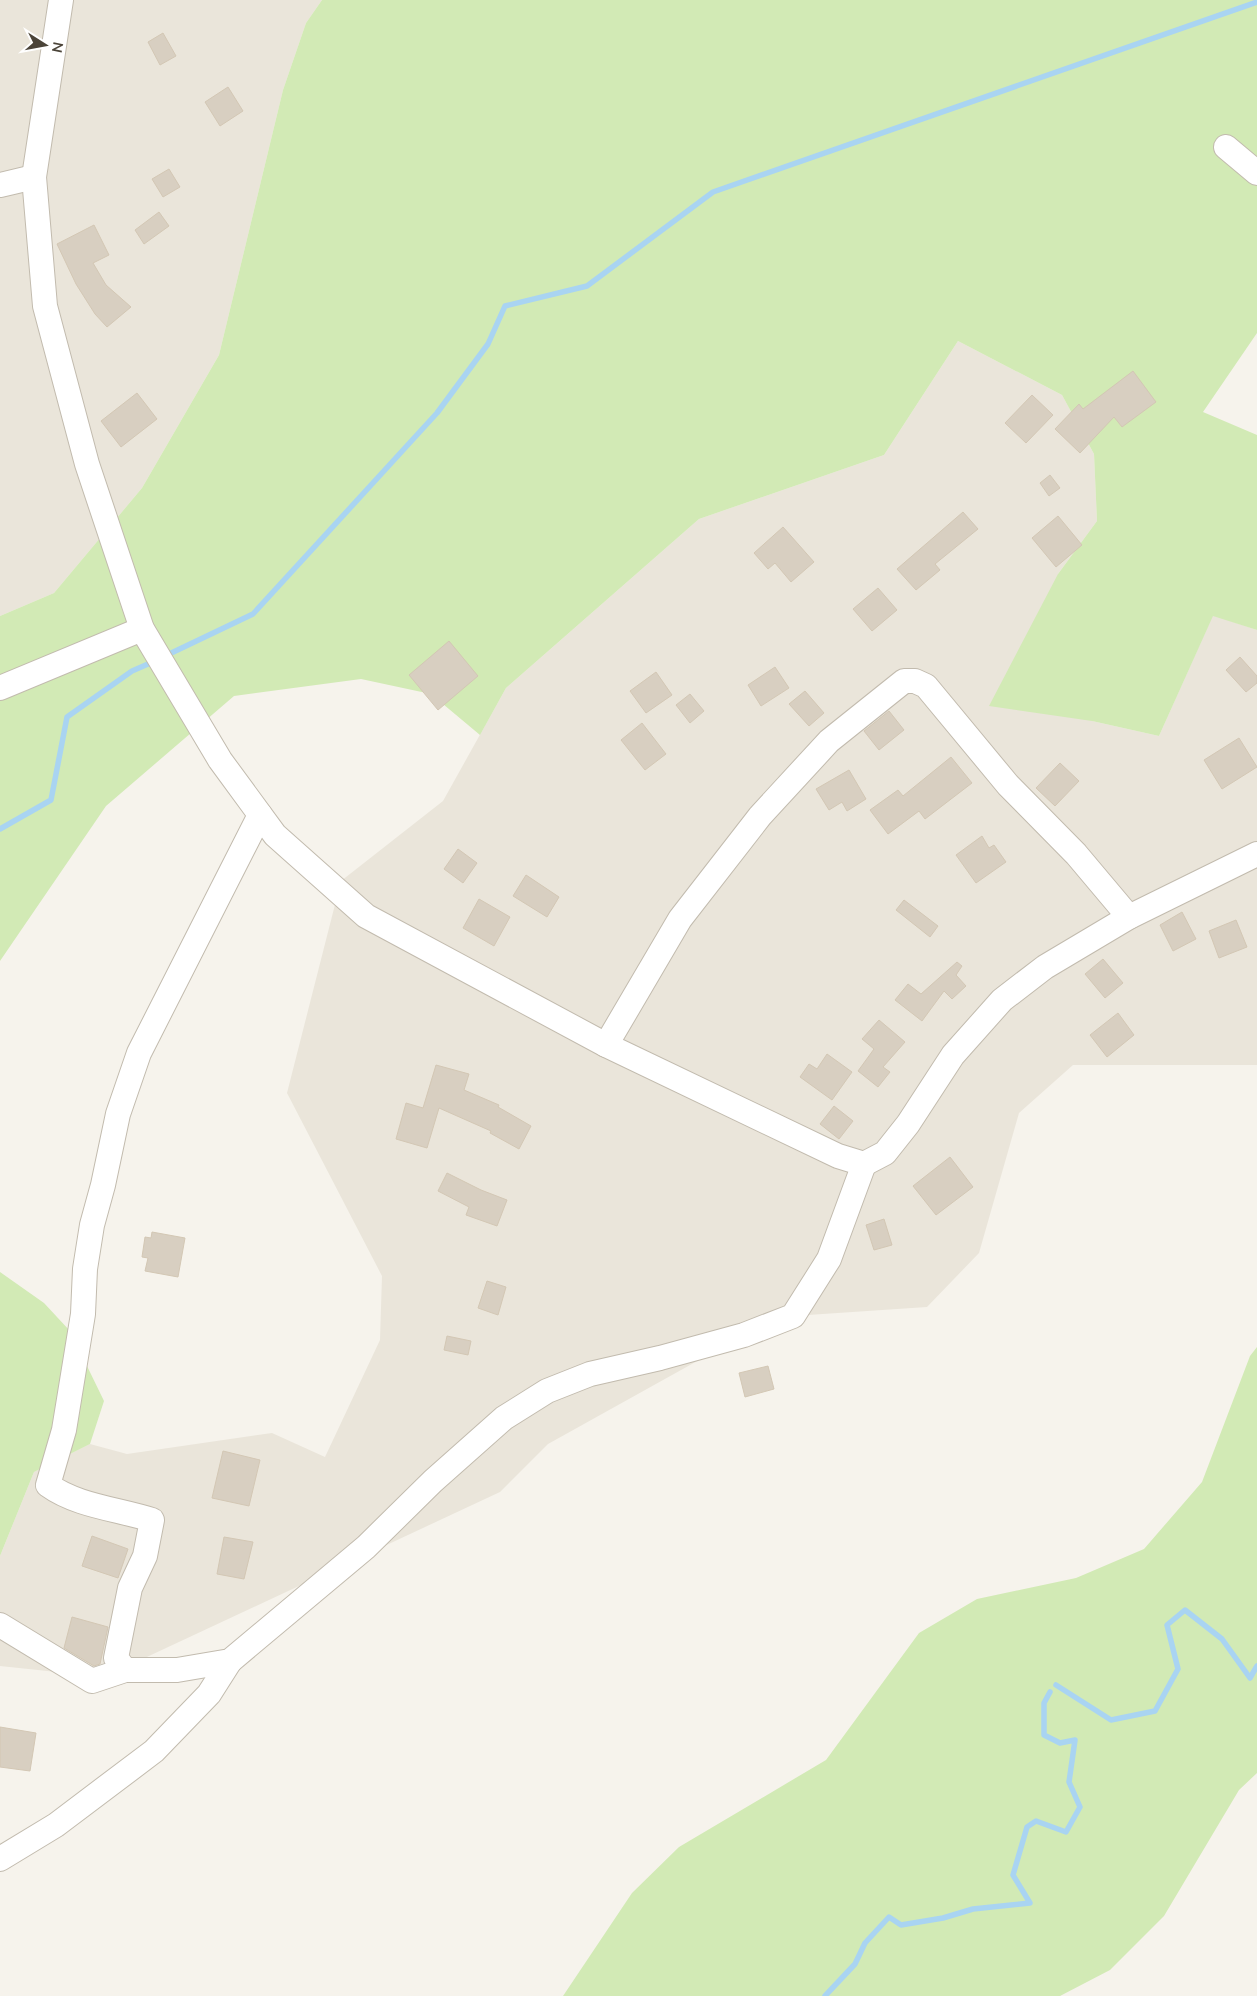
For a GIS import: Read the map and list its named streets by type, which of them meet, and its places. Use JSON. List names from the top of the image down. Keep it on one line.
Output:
{"north":"right"}
